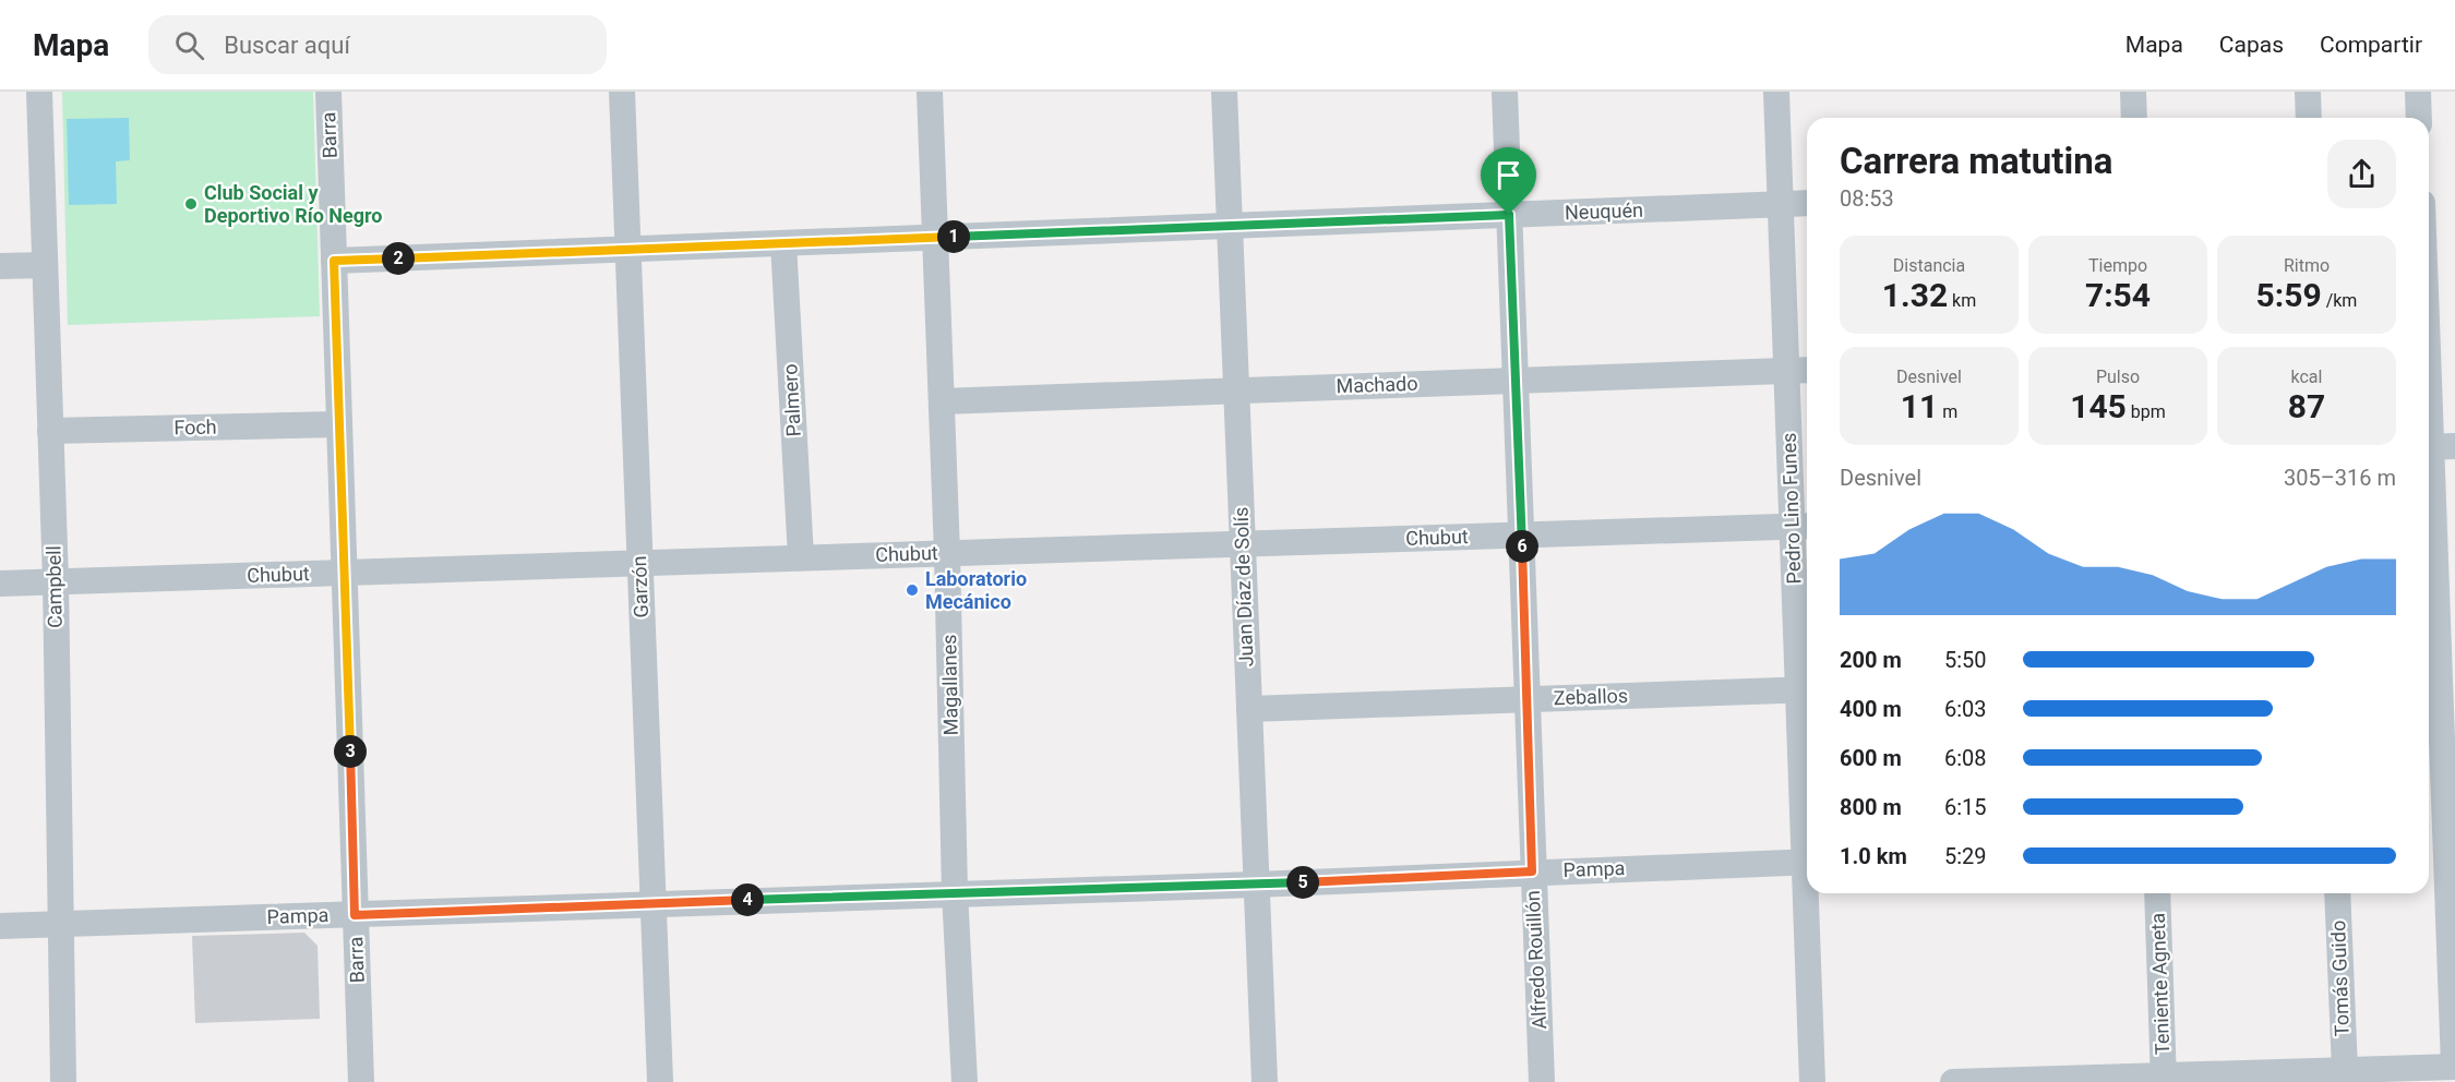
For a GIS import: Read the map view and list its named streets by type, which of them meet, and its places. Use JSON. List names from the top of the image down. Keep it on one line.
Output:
{"streets":{"street":["Barra","Neuquén","Machado","Palmero","Foch","Pedro Lino Funes","Chubut","Campbell","Garzón","Juan Díaz de Solís","Magallanes","Zeballos","Pampa","Alfredo Rouillón","Tomás Guido","Teniente Agneta"]},"crossings":[["Barra","Neuquén"],["Barra","Foch"],["Barra","Chubut"],["Barra","Pampa"],["Neuquén","Palmero"],["Neuquén","Pedro Lino Funes"],["Neuquén","Garzón"],["Neuquén","Juan Díaz de Solís"],["Neuquén","Magallanes"],["Neuquén","Alfredo Rouillón"],["Machado","Pedro Lino Funes"],["Machado","Juan Díaz de Solís"],["Machado","Magallanes"],["Machado","Alfredo Rouillón"],["Palmero","Chubut"],["Foch","Campbell"],["Pedro Lino Funes","Chubut"],["Pedro Lino Funes","Zeballos"],["Chubut","Campbell"],["Chubut","Garzón"],["Chubut","Juan Díaz de Solís"],["Chubut","Magallanes"],["Chubut","Alfredo Rouillón"],["Campbell","Pampa"],["Garzón","Pampa"],["Juan Díaz de Solís","Zeballos"],["Juan Díaz de Solís","Pampa"],["Magallanes","Pampa"],["Zeballos","Alfredo Rouillón"],["Pampa","Alfredo Rouillón"]],"places":["Club Social y Deportivo Río Negro","Laboratorio Mecánico"],"page":{"header":"Mapa","search":"Buscar aquí","nav":["Mapa","Capas","Compartir"],"heading":["Carrera matutina","08:53"],"pins":["1","2","6","3","5","4"],"stats":[["Distancia","1.32 km"],["Tiempo","7:54"],["Ritmo","5:59 /km"],["Desnivel","11 m"],["Pulso","145 bpm"],["kcal","87"]],"chart":["Desnivel","305–316 m"],"list":[{"name":"200 m","note":"5:50"},{"name":"400 m","note":"6:03"},{"name":"600 m","note":"6:08"},{"name":"800 m","note":"6:15"},{"name":"1.0 km","note":"5:29"}]}}
